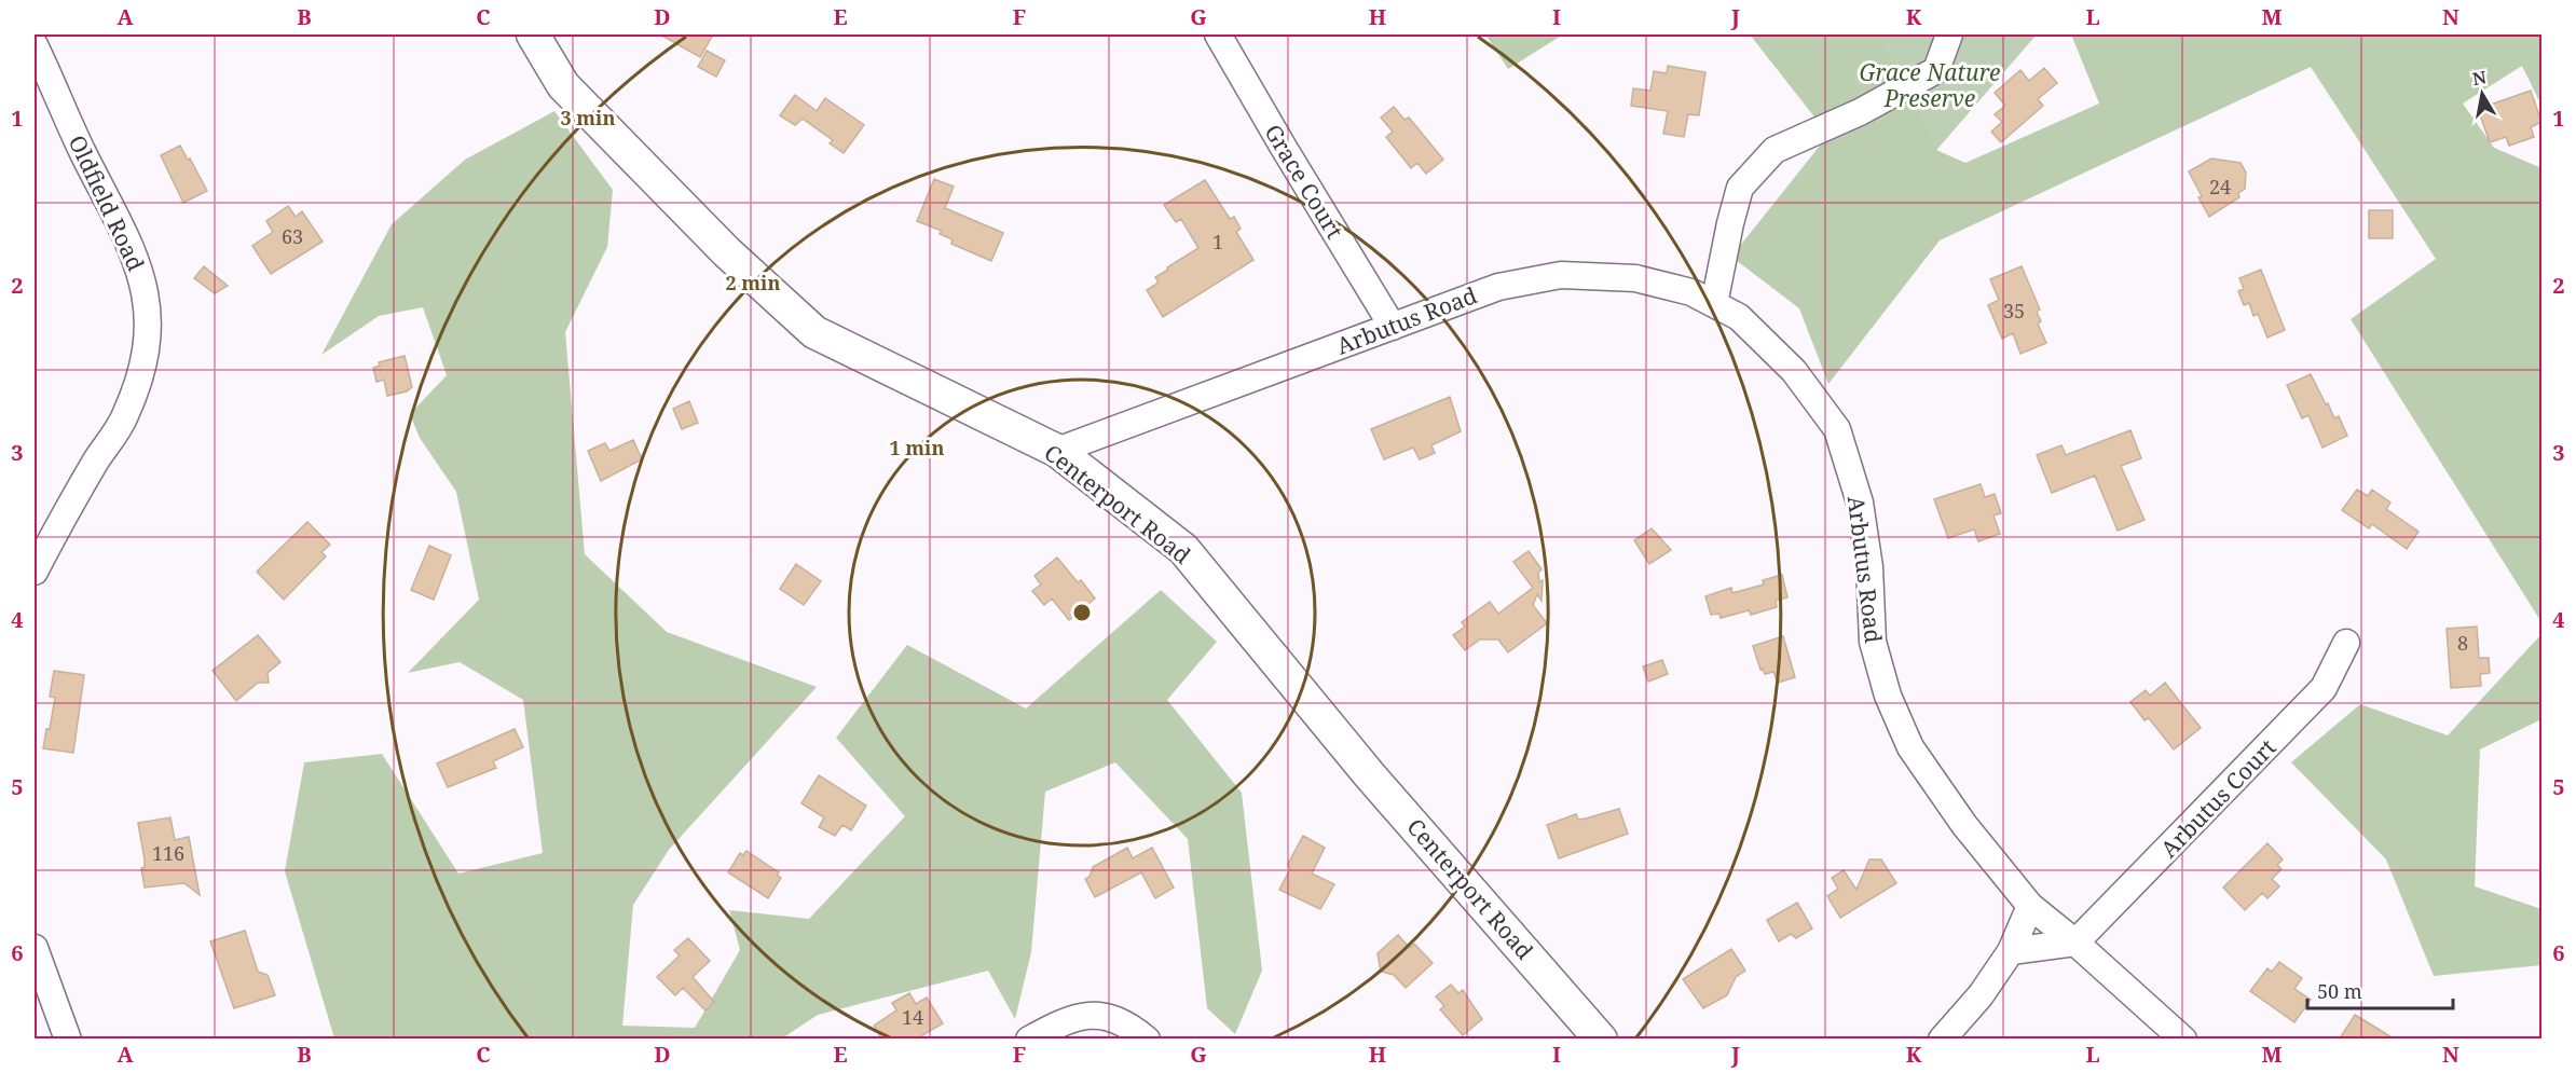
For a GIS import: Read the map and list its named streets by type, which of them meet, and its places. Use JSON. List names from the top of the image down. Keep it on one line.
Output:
{"streets":{"main road":["Centerport Road"],"street":["Grace Court","Oldfield Road","Arbutus Road","Arbutus Court"]},"crossings":[["Grace Court","Arbutus Road"],["Arbutus Road","Centerport Road"],["Arbutus Road","Arbutus Court"]],"parks":["Grace Nature Preserve"],"house_numbers":["24","63","1","35","8","116","14"],"scale_bar":"50 m","north":"top","grid":{"columns":["A","B","C","D","E","F","G","H","I","J","K","L","M","N"],"rows":["1","2","3","4","5","6"]},"rings":["3 min","2 min","1 min"]}
